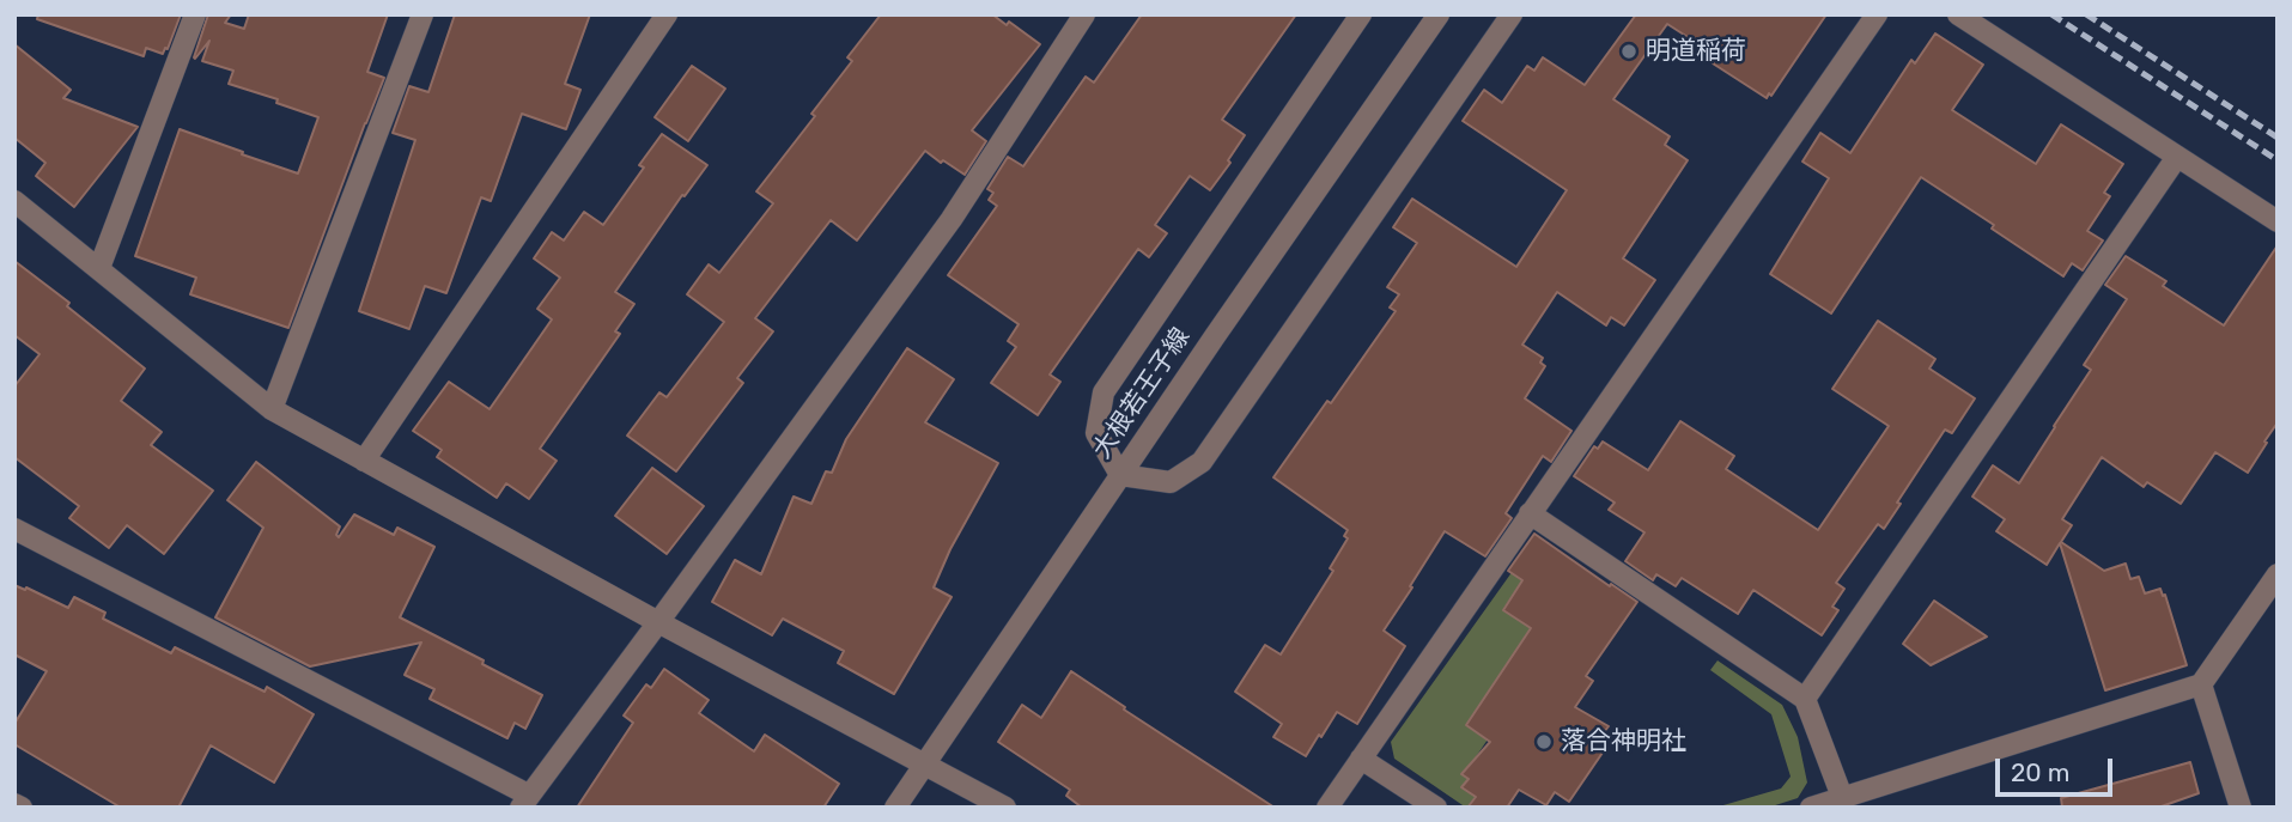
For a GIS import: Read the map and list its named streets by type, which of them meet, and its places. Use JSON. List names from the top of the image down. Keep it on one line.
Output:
{"streets":{"street":["大根若王子線"]},"places":["明道稲荷","落合神明社"],"scale_bar":"20 m"}
